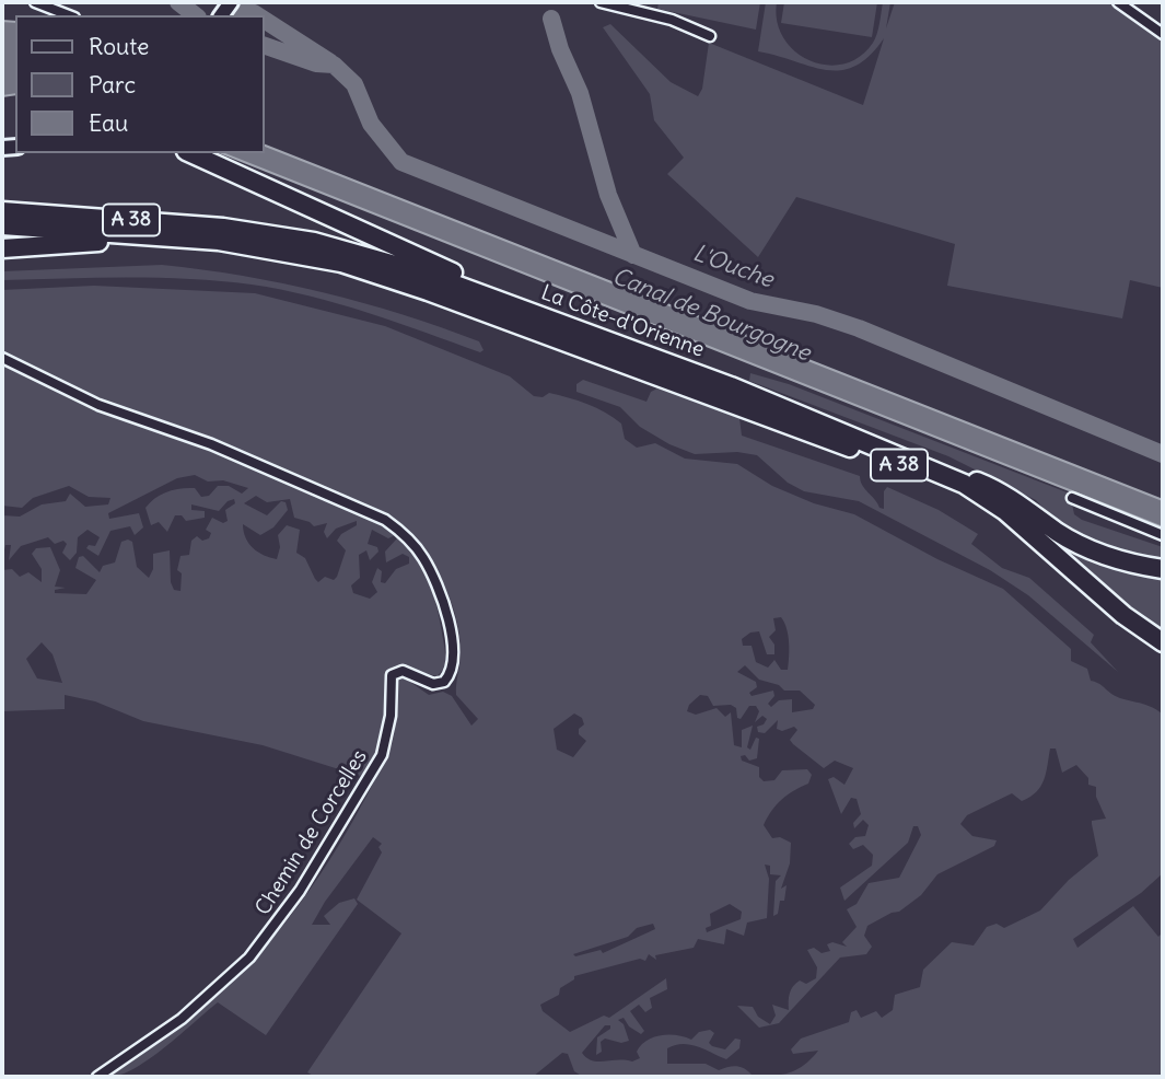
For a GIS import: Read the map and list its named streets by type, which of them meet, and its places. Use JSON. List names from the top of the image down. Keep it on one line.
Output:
{"streets":{"highway":["A 38","La Côte-d'Orienne"],"street":["Chemin de Corcelles"]},"water":["L'Ouche","Canal de Bourgogne"],"legend":["Route","Parc","Eau"]}
